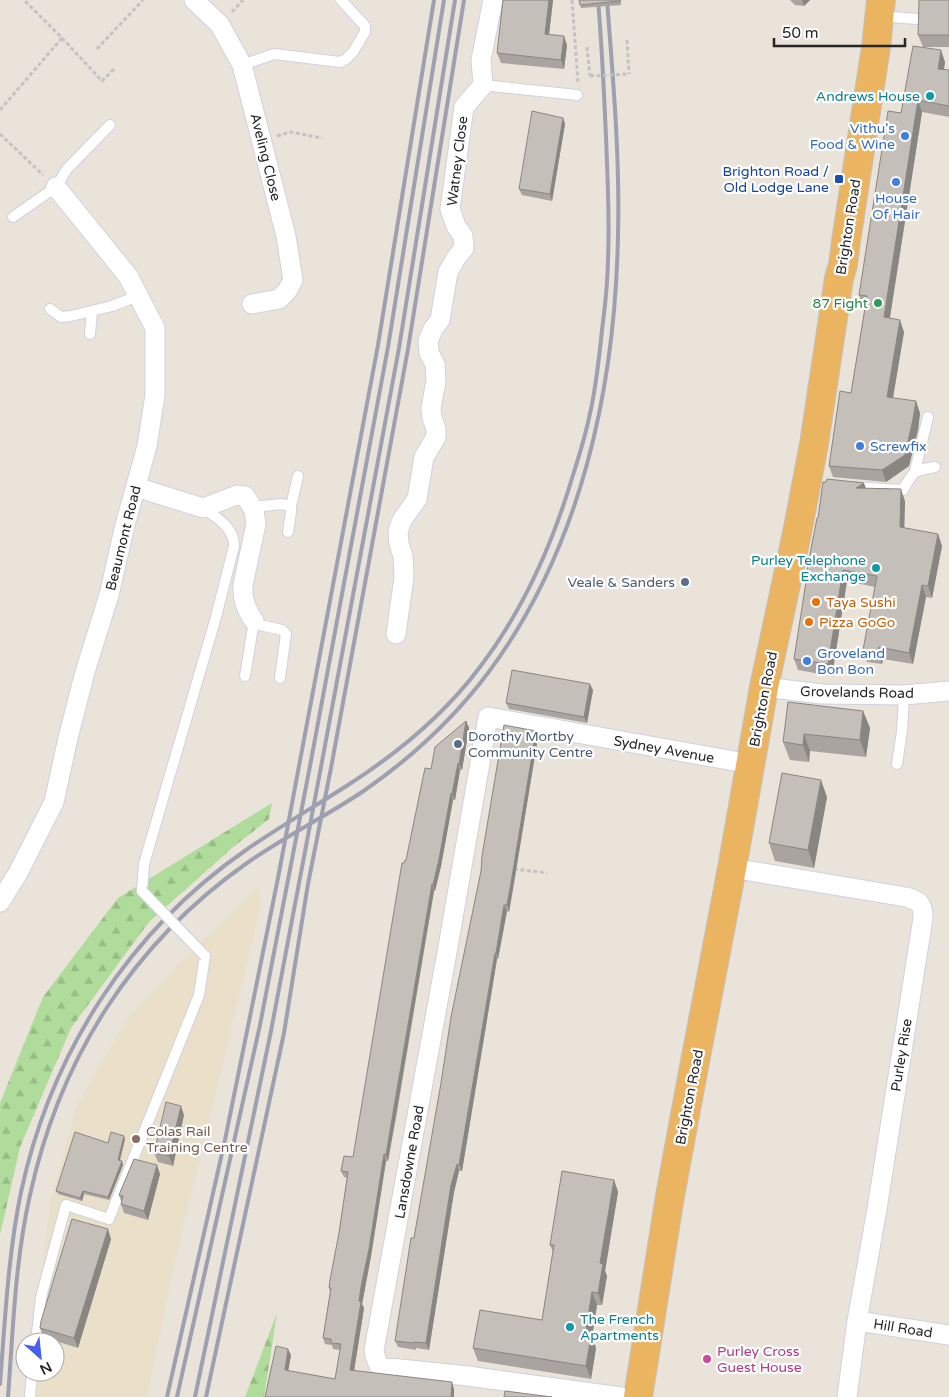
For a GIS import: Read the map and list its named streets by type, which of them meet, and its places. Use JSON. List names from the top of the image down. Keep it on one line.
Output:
{"streets":{"highway":["Brighton Road"],"street":["Aveling Close","Watney Close","Beaumont Road","Grovelands Road","Sydney Avenue","Purley Rise","Lansdowne Road","Hill Road"]},"crossings":[["Brighton Road","Grovelands Road"],["Brighton Road","Sydney Avenue"],["Brighton Road","Purley Rise"],["Sydney Avenue","Lansdowne Road"],["Purley Rise","Hill Road"]],"places":{"other":["Andrews House","Vithu's Food & Wine","House Of Hair","87 Fight","Screwfix","Purley Telephone Exchange","Veale & Sanders","Taya Sushi","Pizza GoGo","Groveland Bon Bon","Dorothy Mortby Community Centre","Colas Rail Training Centre","The French Apartments","Purley Cross Guest House"],"transit":["Brighton Road / Old Lodge Lane"]},"scale_bar":"50 m","north":"bottom right"}
